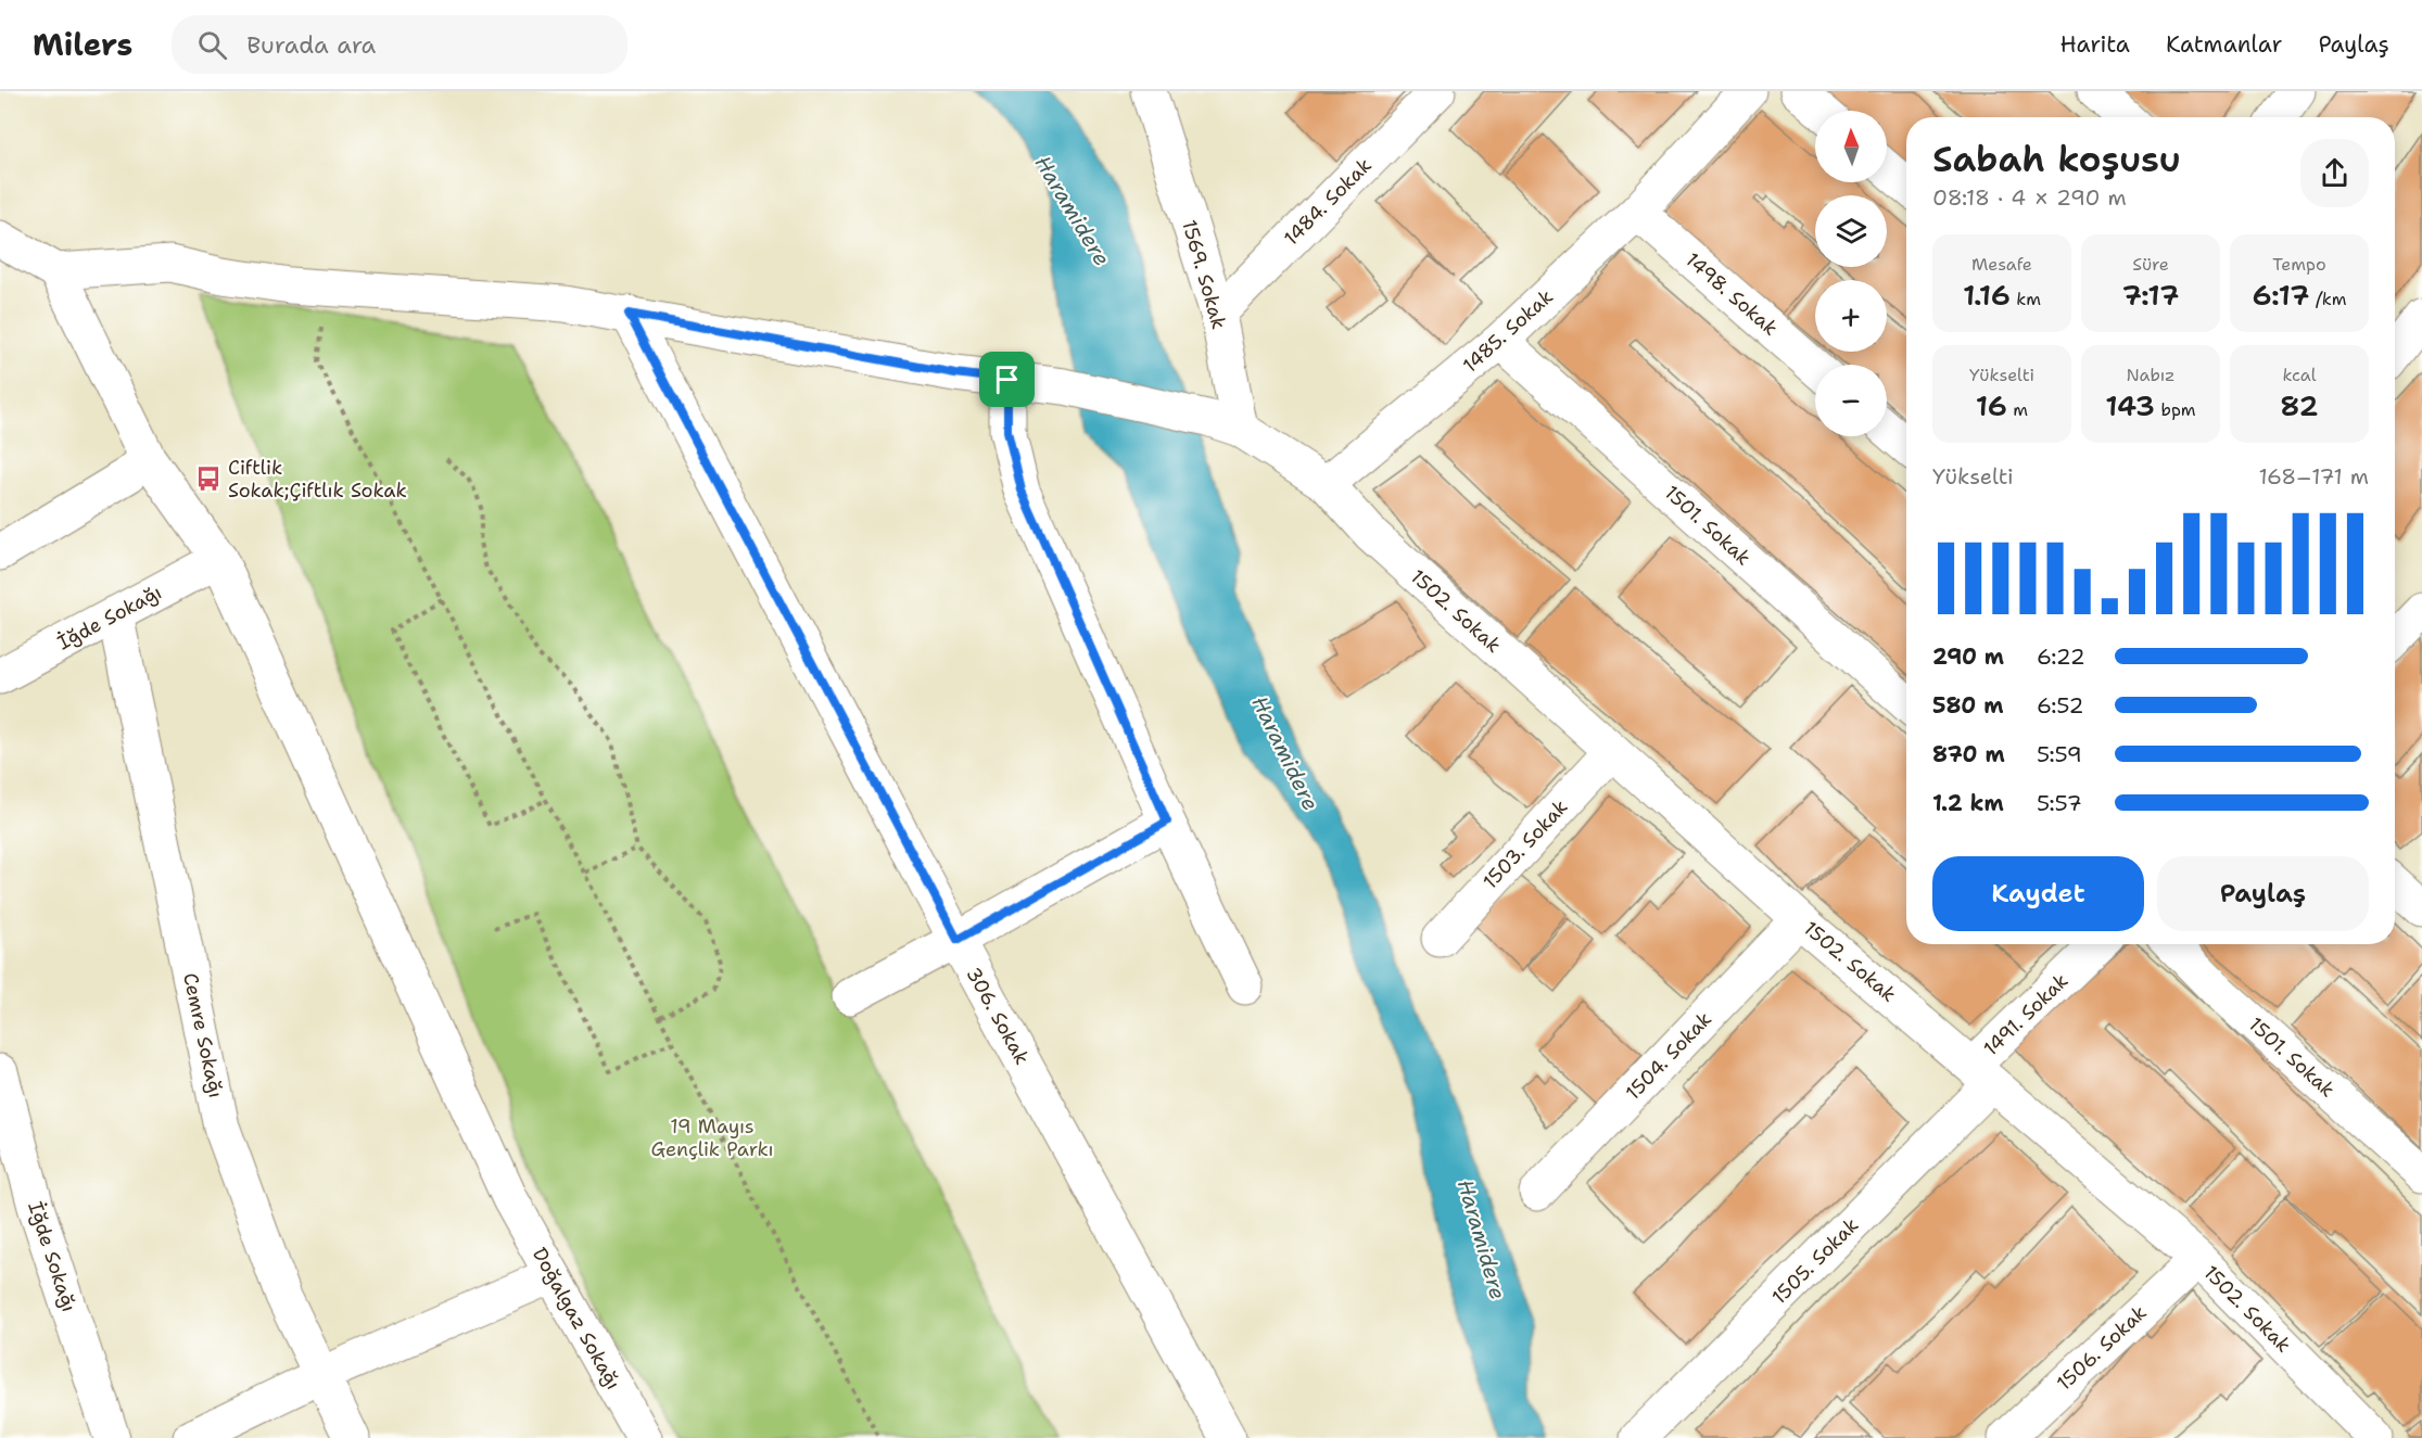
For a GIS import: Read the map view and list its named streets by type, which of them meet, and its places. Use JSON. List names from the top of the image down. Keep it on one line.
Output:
{"streets":{"street":["1484. Sokak","1569. Sokak","1498. Sokak","1485. Sokak","1501. Sokak","1502. Sokak","İğde Sokağı","1503. Sokak","1491. Sokak","306. Sokak","Cemre Sokağı","1504. Sokak","1505. Sokak","Doğalgaz Sokağı","1506. Sokak"]},"crossings":[["1484. Sokak","1569. Sokak"],["1498. Sokak","1485. Sokak"],["1485. Sokak","1501. Sokak"],["1485. Sokak","1502. Sokak"],["1502. Sokak","1503. Sokak"],["1502. Sokak","1491. Sokak"],["1502. Sokak","1504. Sokak"],["1502. Sokak","1505. Sokak"],["1502. Sokak","1506. Sokak"],["İğde Sokağı","Cemre Sokağı"],["İğde Sokağı","Doğalgaz Sokağı"],["1491. Sokak","1505. Sokak"]],"water":["Haramidere"],"parks":["19 Mayıs Gençlik Parkı"],"places":{"bus stop":["Ciftlik Sokak;Çiftlık Sokak"]},"north":"top","page":{"header":"Milers","search":"Burada ara","nav":["Harita","Katmanlar","Paylaş"],"map_buttons":["+","−"],"heading":["Sabah koşusu","08:18 · 4 × 290 m"],"stats":[["Mesafe","1.16 km"],["Süre","7:17"],["Tempo","6:17 /km"],["Yükselti","16 m"],["Nabız","143 bpm"],["kcal","82"]],"chart":["Yükselti","168–171 m"],"list":[{"name":"290 m","note":"6:22"},{"name":"580 m","note":"6:52"},{"name":"870 m","note":"5:59"},{"name":"1.2 km","note":"5:57"}],"buttons":["Kaydet","Paylaş"]}}
